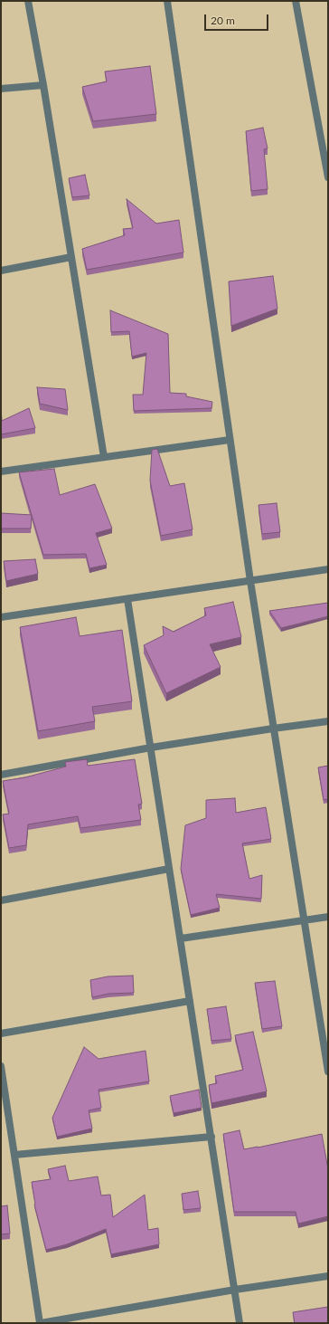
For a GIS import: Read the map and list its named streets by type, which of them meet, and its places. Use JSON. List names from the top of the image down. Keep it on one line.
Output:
{"scale_bar":"20 m"}
